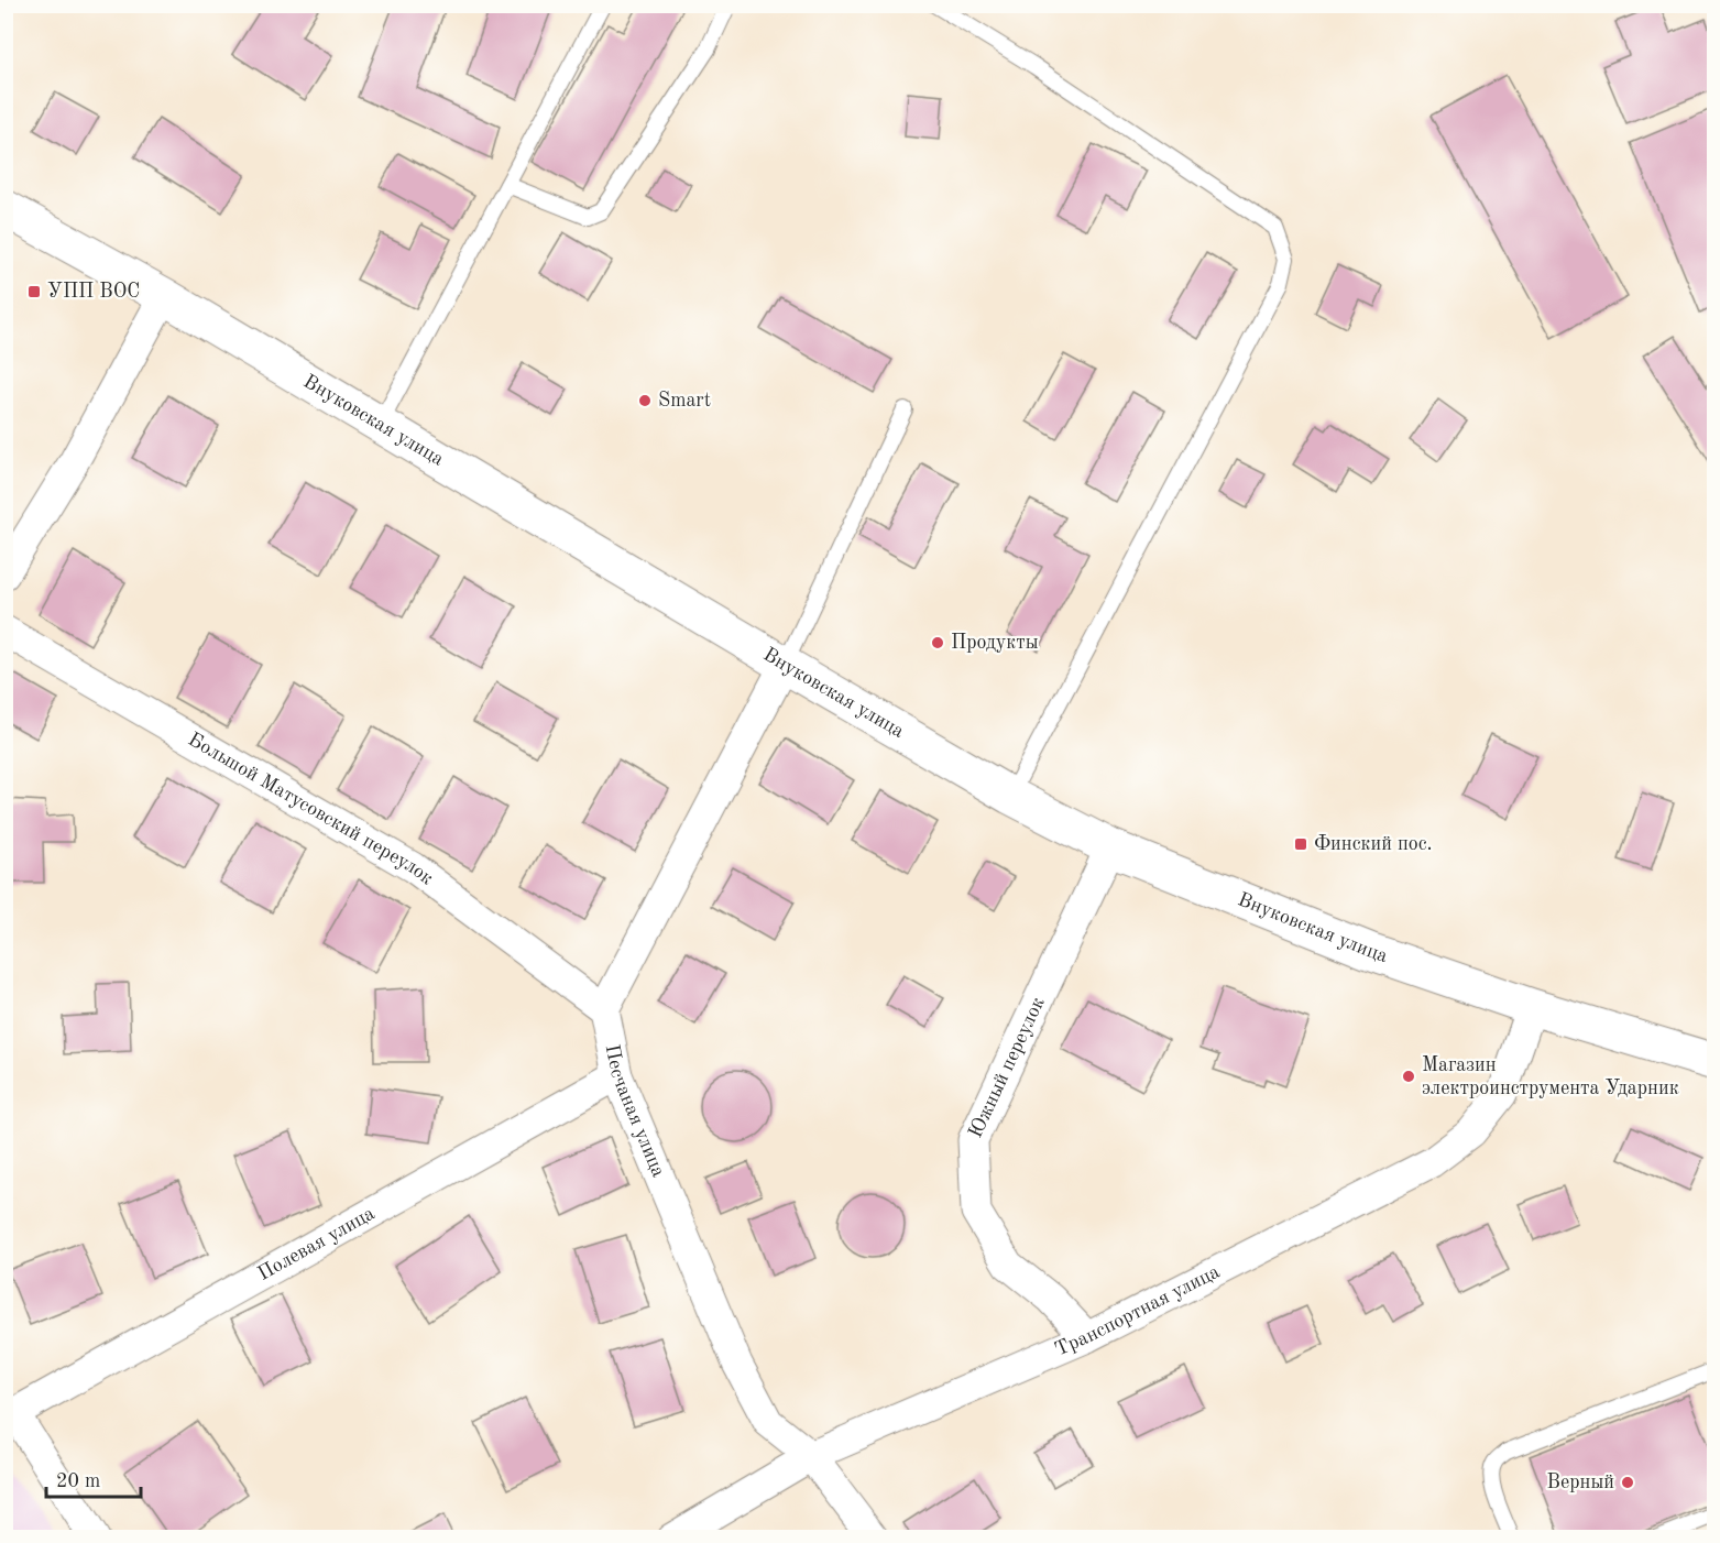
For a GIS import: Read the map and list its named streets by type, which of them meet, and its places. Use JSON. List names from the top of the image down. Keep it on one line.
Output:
{"streets":{"main road":["Внуковская улица"],"street":["Большой Матусовский переулок","Южный переулок","Песчаная улица","Полевая улица","Транспортная улица"]},"crossings":[["Внуковская улица","Южный переулок"],["Внуковская улица","Транспортная улица"],["Большой Матусовский переулок","Песчаная улица"],["Южный переулок","Транспортная улица"],["Песчаная улица","Полевая улица"],["Песчаная улица","Транспортная улица"]],"places":{"transit":["УПП ВОС","Финский пос."],"other":["Smart","Продукты","Магазин электроинструмента Ударник","Верный"]},"scale_bar":"20 m"}
